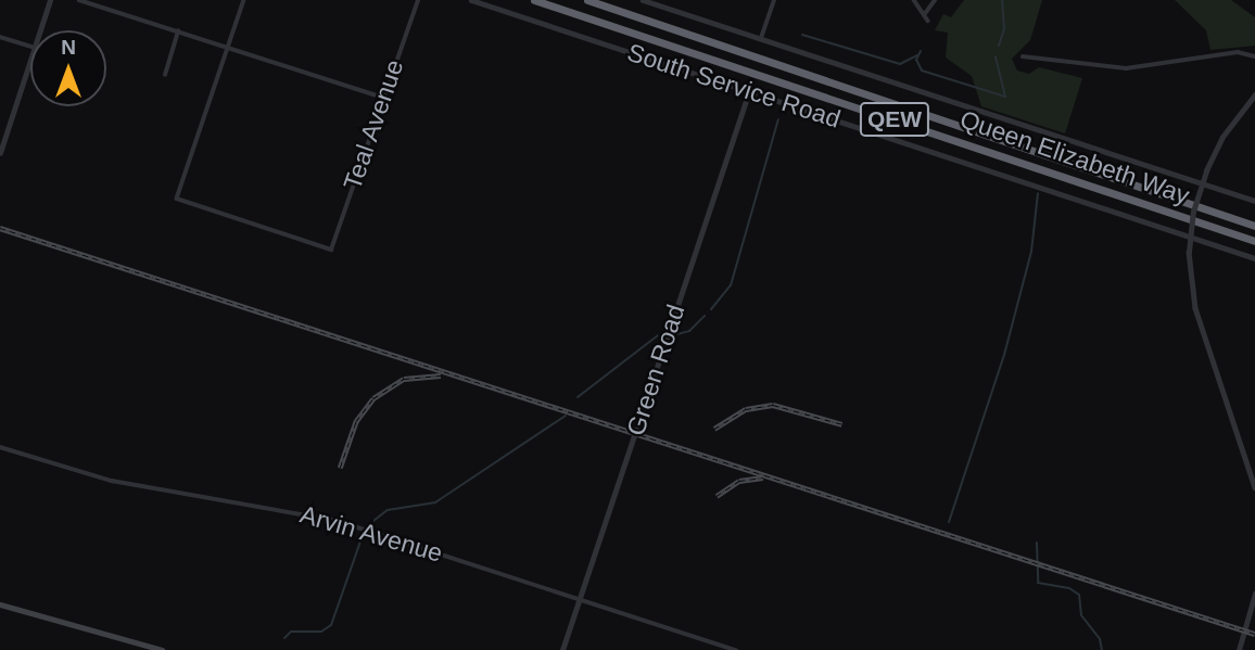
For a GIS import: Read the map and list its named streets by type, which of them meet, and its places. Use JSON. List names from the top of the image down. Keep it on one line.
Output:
{"streets":{"highway":["QEW","Queen Elizabeth Way"],"street":["South Service Road","Teal Avenue","Green Road","Arvin Avenue"]},"crossings":[["South Service Road","Green Road"],["Green Road","Arvin Avenue"]],"north":"top"}
